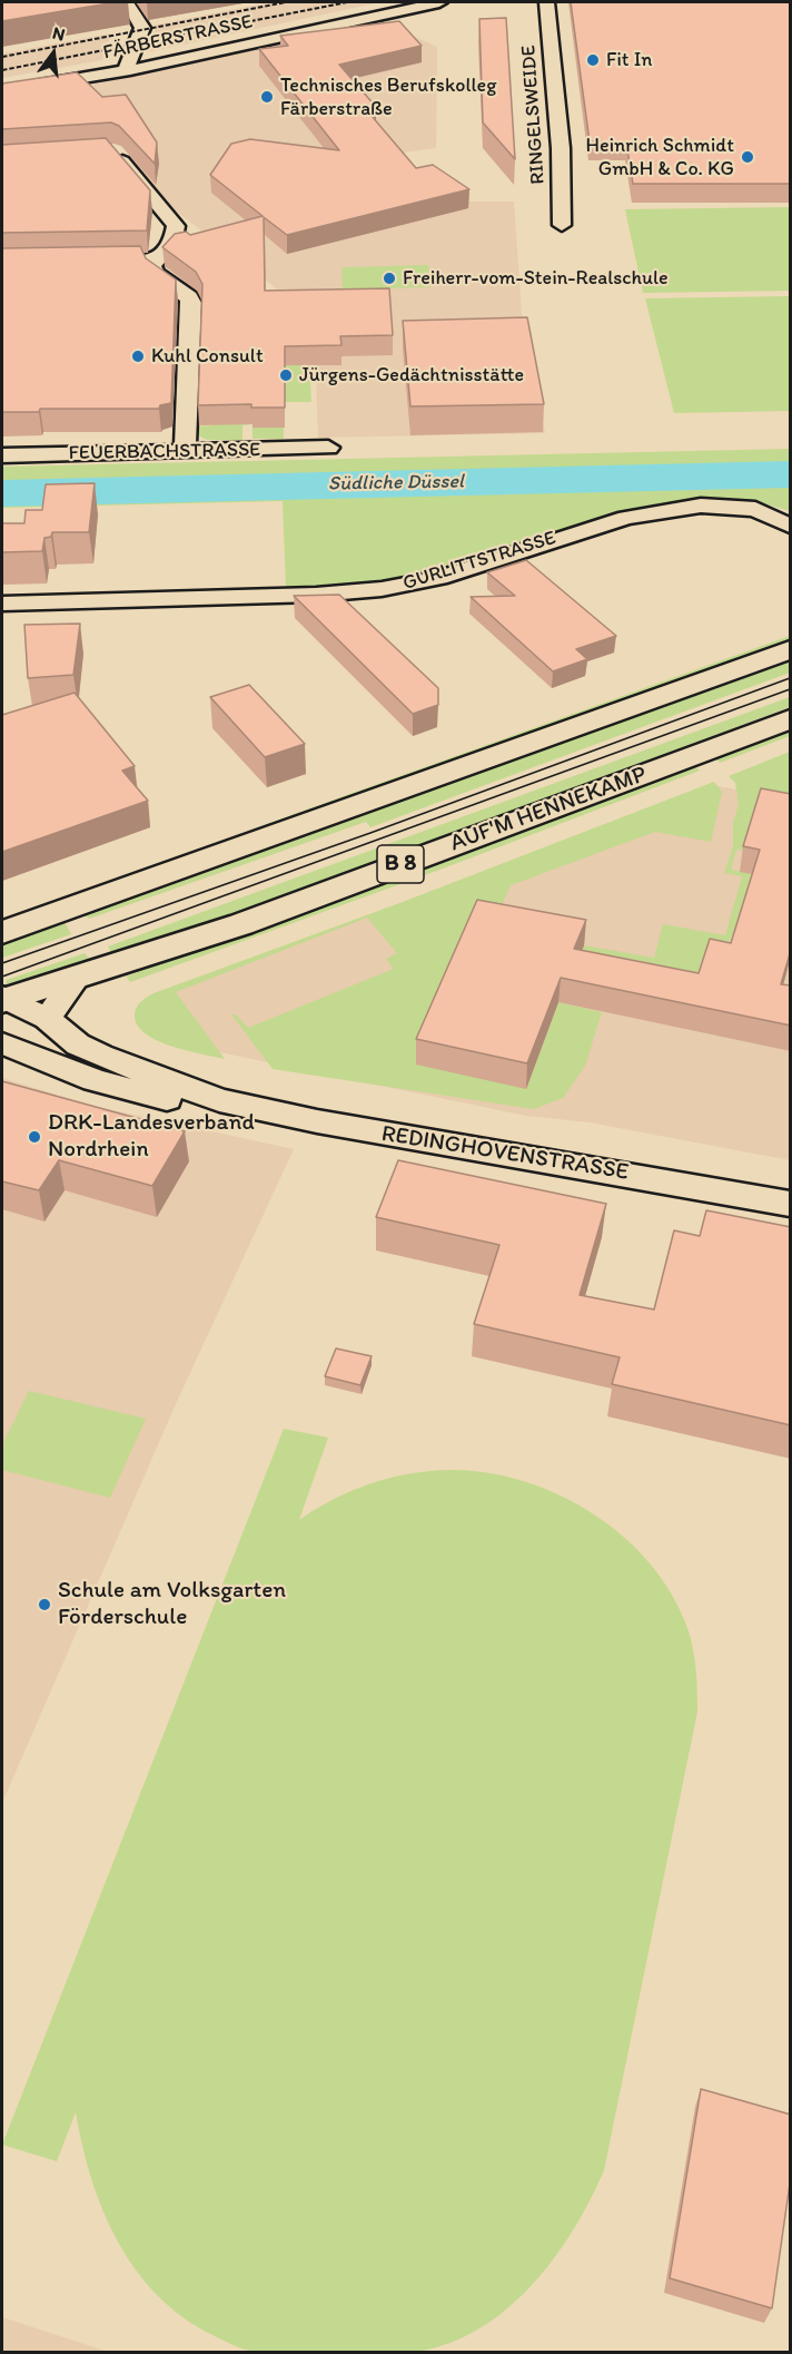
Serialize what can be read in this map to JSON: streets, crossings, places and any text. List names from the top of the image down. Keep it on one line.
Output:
{"streets":{"main road":["AUF'M HENNEKAMP","B 8"],"street":["FÄRBERSTRASSE","RINGELSWEIDE","FEUERBACHSTRASSE","GURLITTSTRASSE","REDINGHOVENSTRASSE"]},"crossings":[["AUF'M HENNEKAMP","REDINGHOVENSTRASSE"]],"water":["Südliche Düssel"],"places":["Fit In","Technisches Berufskolleg Färberstraße","Heinrich Schmidt GmbH & Co. KG","Freiherr-vom-Stein-Realschule","Kuhl Consult","Jürgens-Gedächtnisstätte","DRK-Landesverband Nordrhein","Schule am Volksgarten Förderschule"],"north":"top"}
